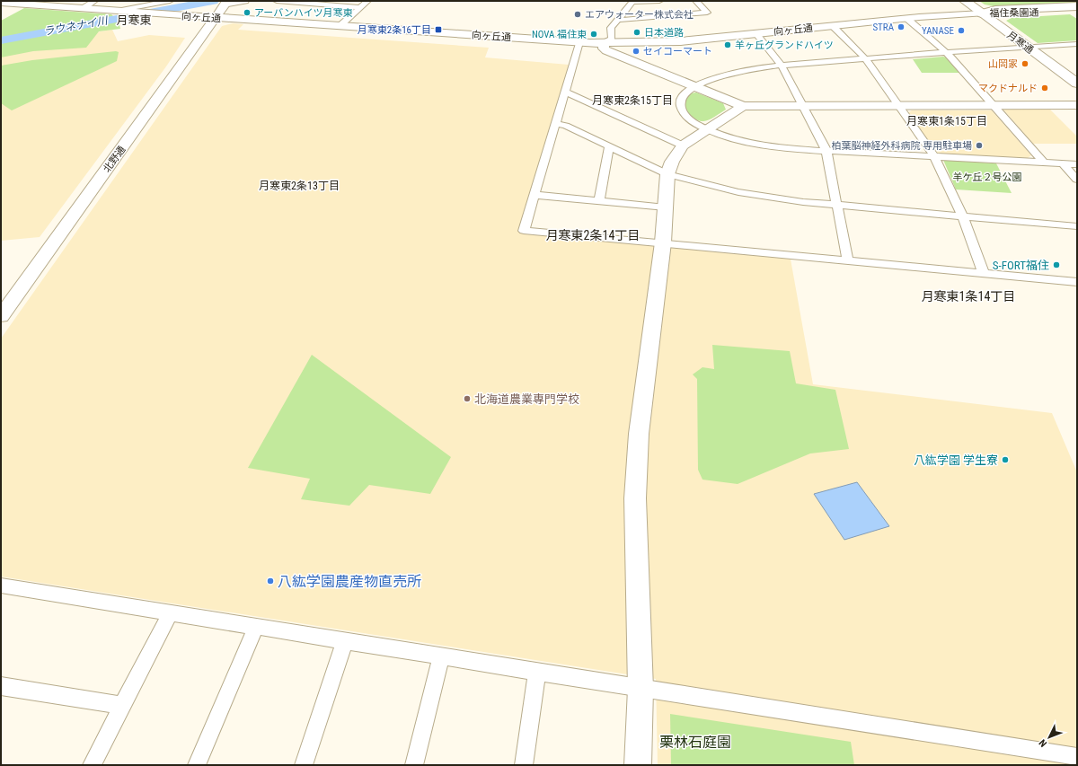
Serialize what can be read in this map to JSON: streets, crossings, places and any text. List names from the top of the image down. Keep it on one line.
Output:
{"streets":{"main road":["福住桑園通","月寒通"],"street":["向ヶ丘通","北野通"]},"crossings":[["福住桑園通","向ヶ丘通"],["福住桑園通","月寒通"],["向ヶ丘通","月寒通"],["向ヶ丘通","北野通"]],"districts":["月寒東","月寒東2条15丁目","月寒東1条15丁目","月寒東2条13丁目","月寒東2条14丁目","月寒東1条14丁目"],"water":["ラウネナイ川"],"parks":["羊ケ丘２号公園","栗林石庭園"],"places":{"other":["アーバンハイツ月寒東","エアウォーター株式会社","STRA","YANASE","日本道路","NOVA 福住東","羊ヶ丘グランドハイツ","セイコーマート","山岡家","マクドナルド","柏葉脳神経外科病院 専用駐車場","S-FORT福住","北海道農業専門学校","八紘学園 学生寮","八紘学園農産物直売所"],"transit":["月寒東2条16丁目"]},"north":"bottom left"}
